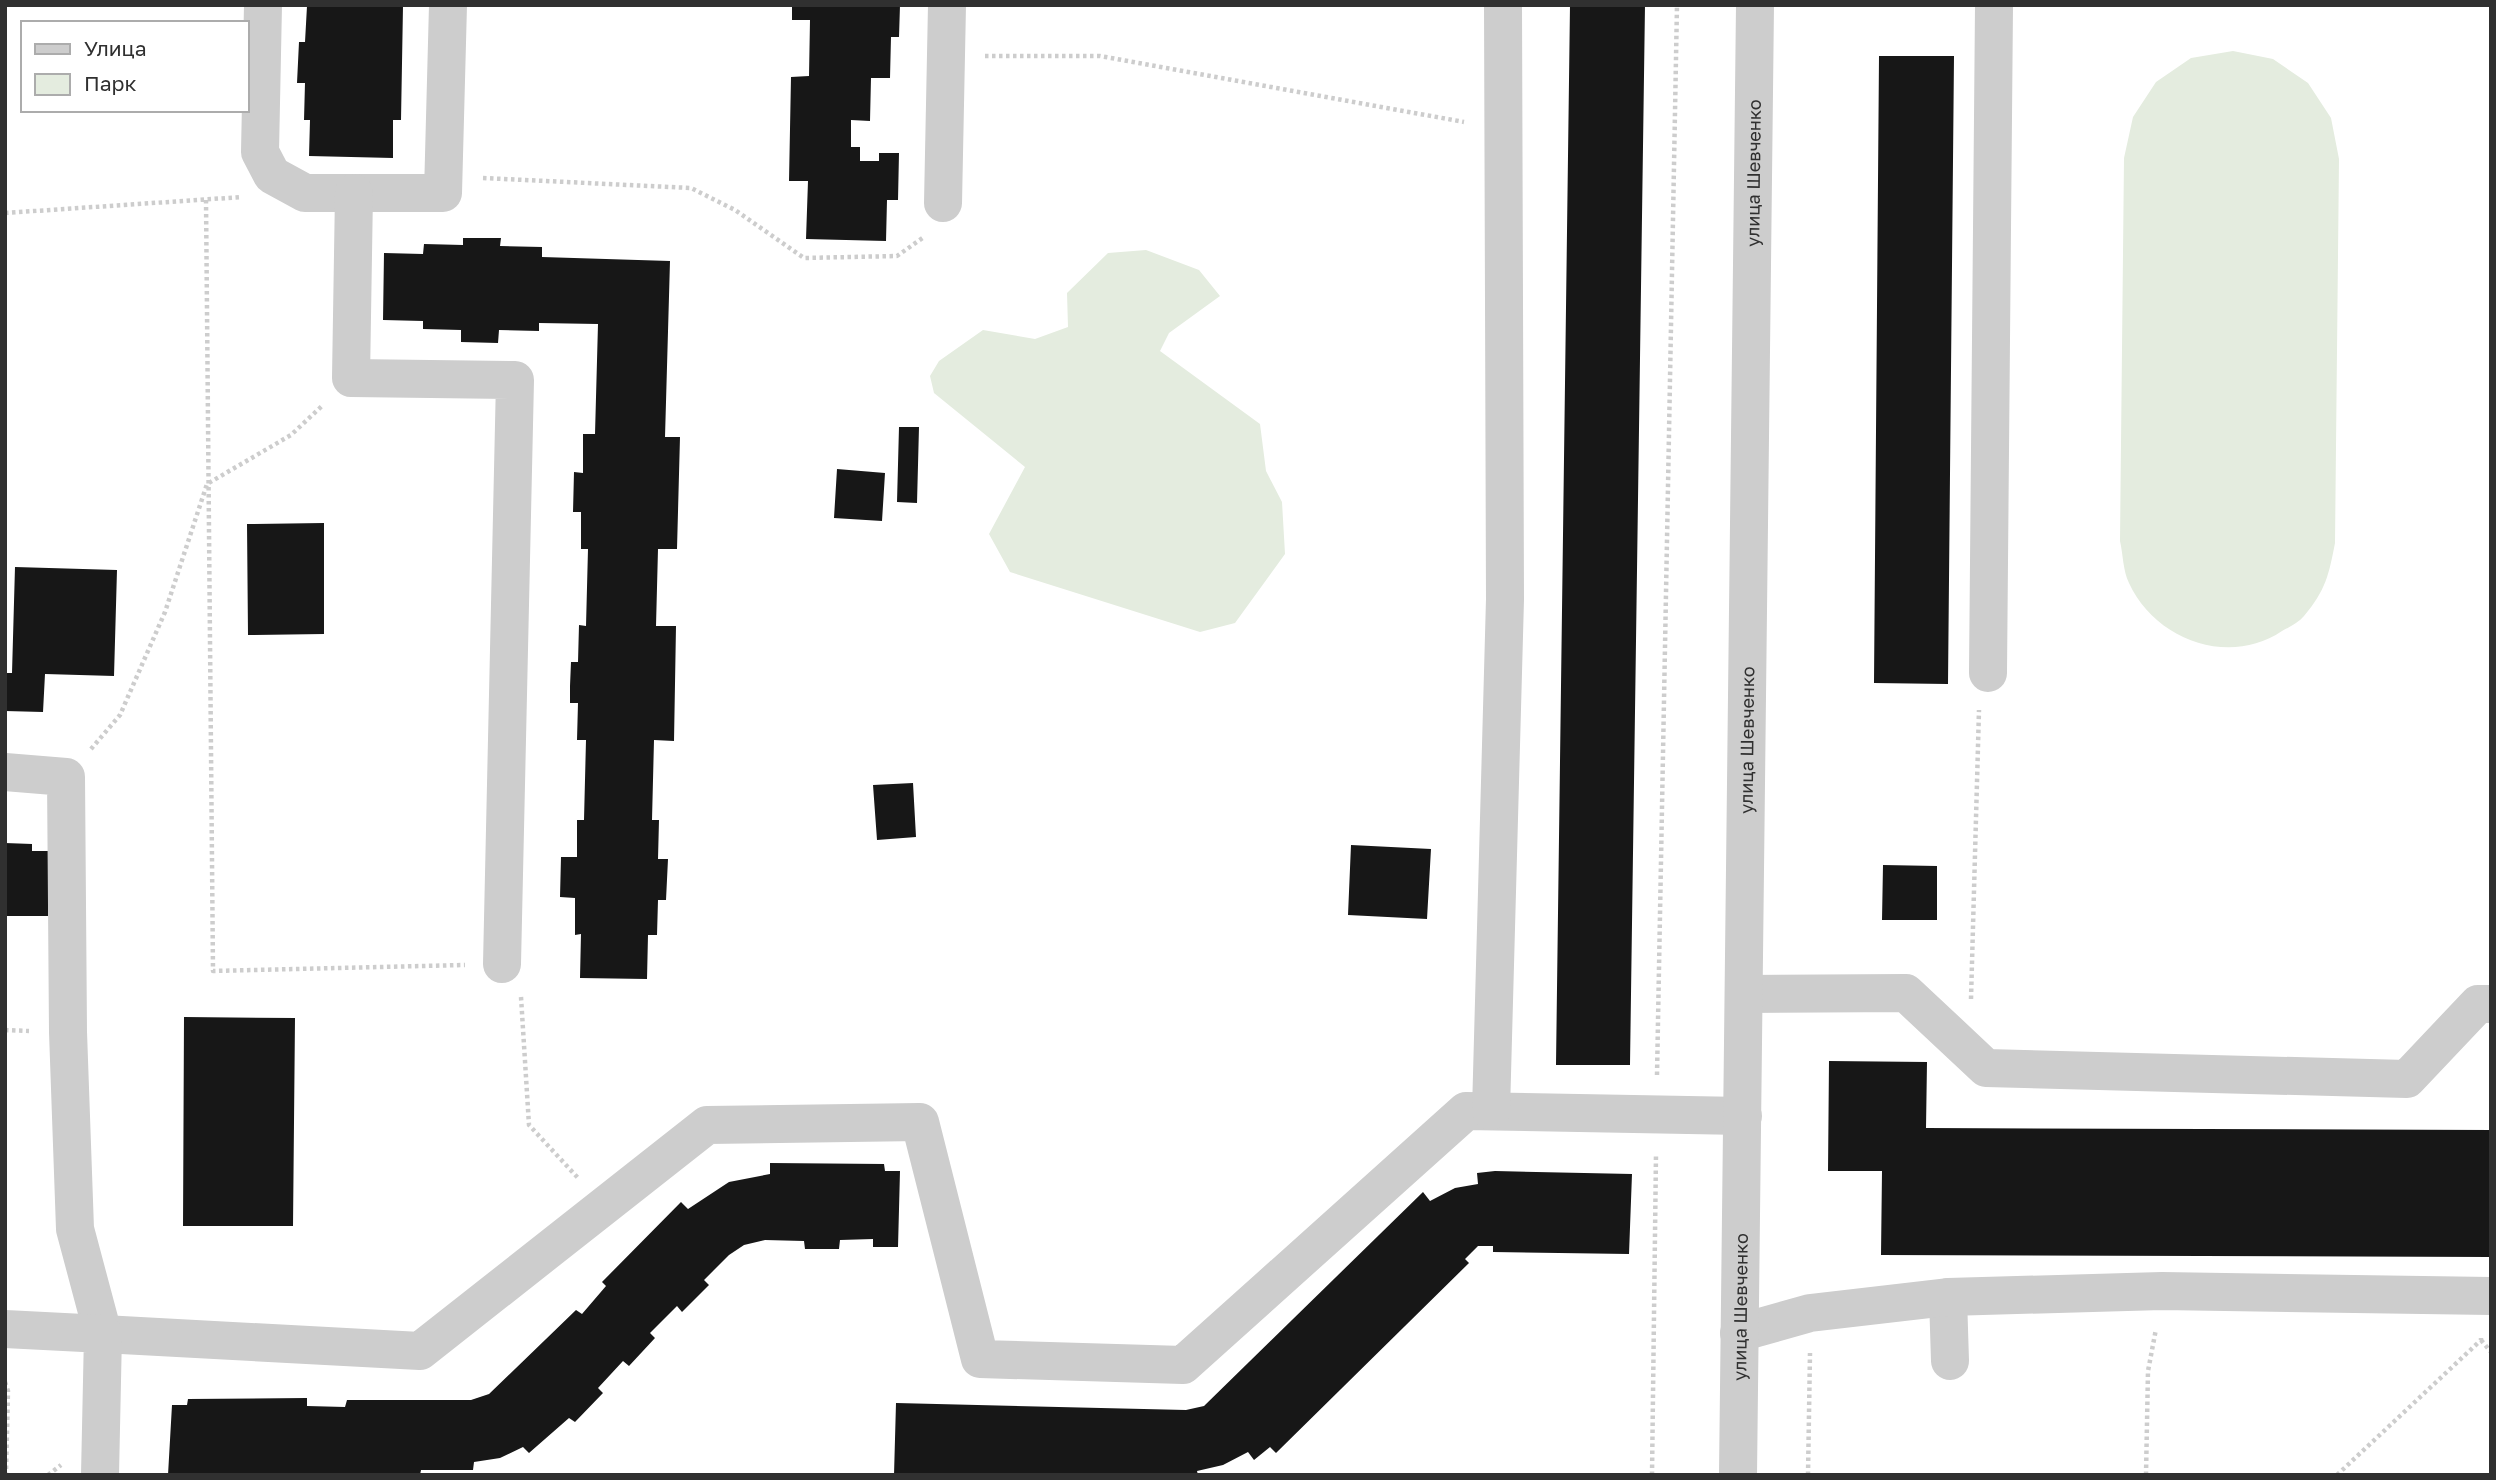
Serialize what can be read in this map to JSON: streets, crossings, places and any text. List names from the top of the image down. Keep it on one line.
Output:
{"streets":{"street":["улица Шевченко"]},"legend":["Улица","Парк"]}
